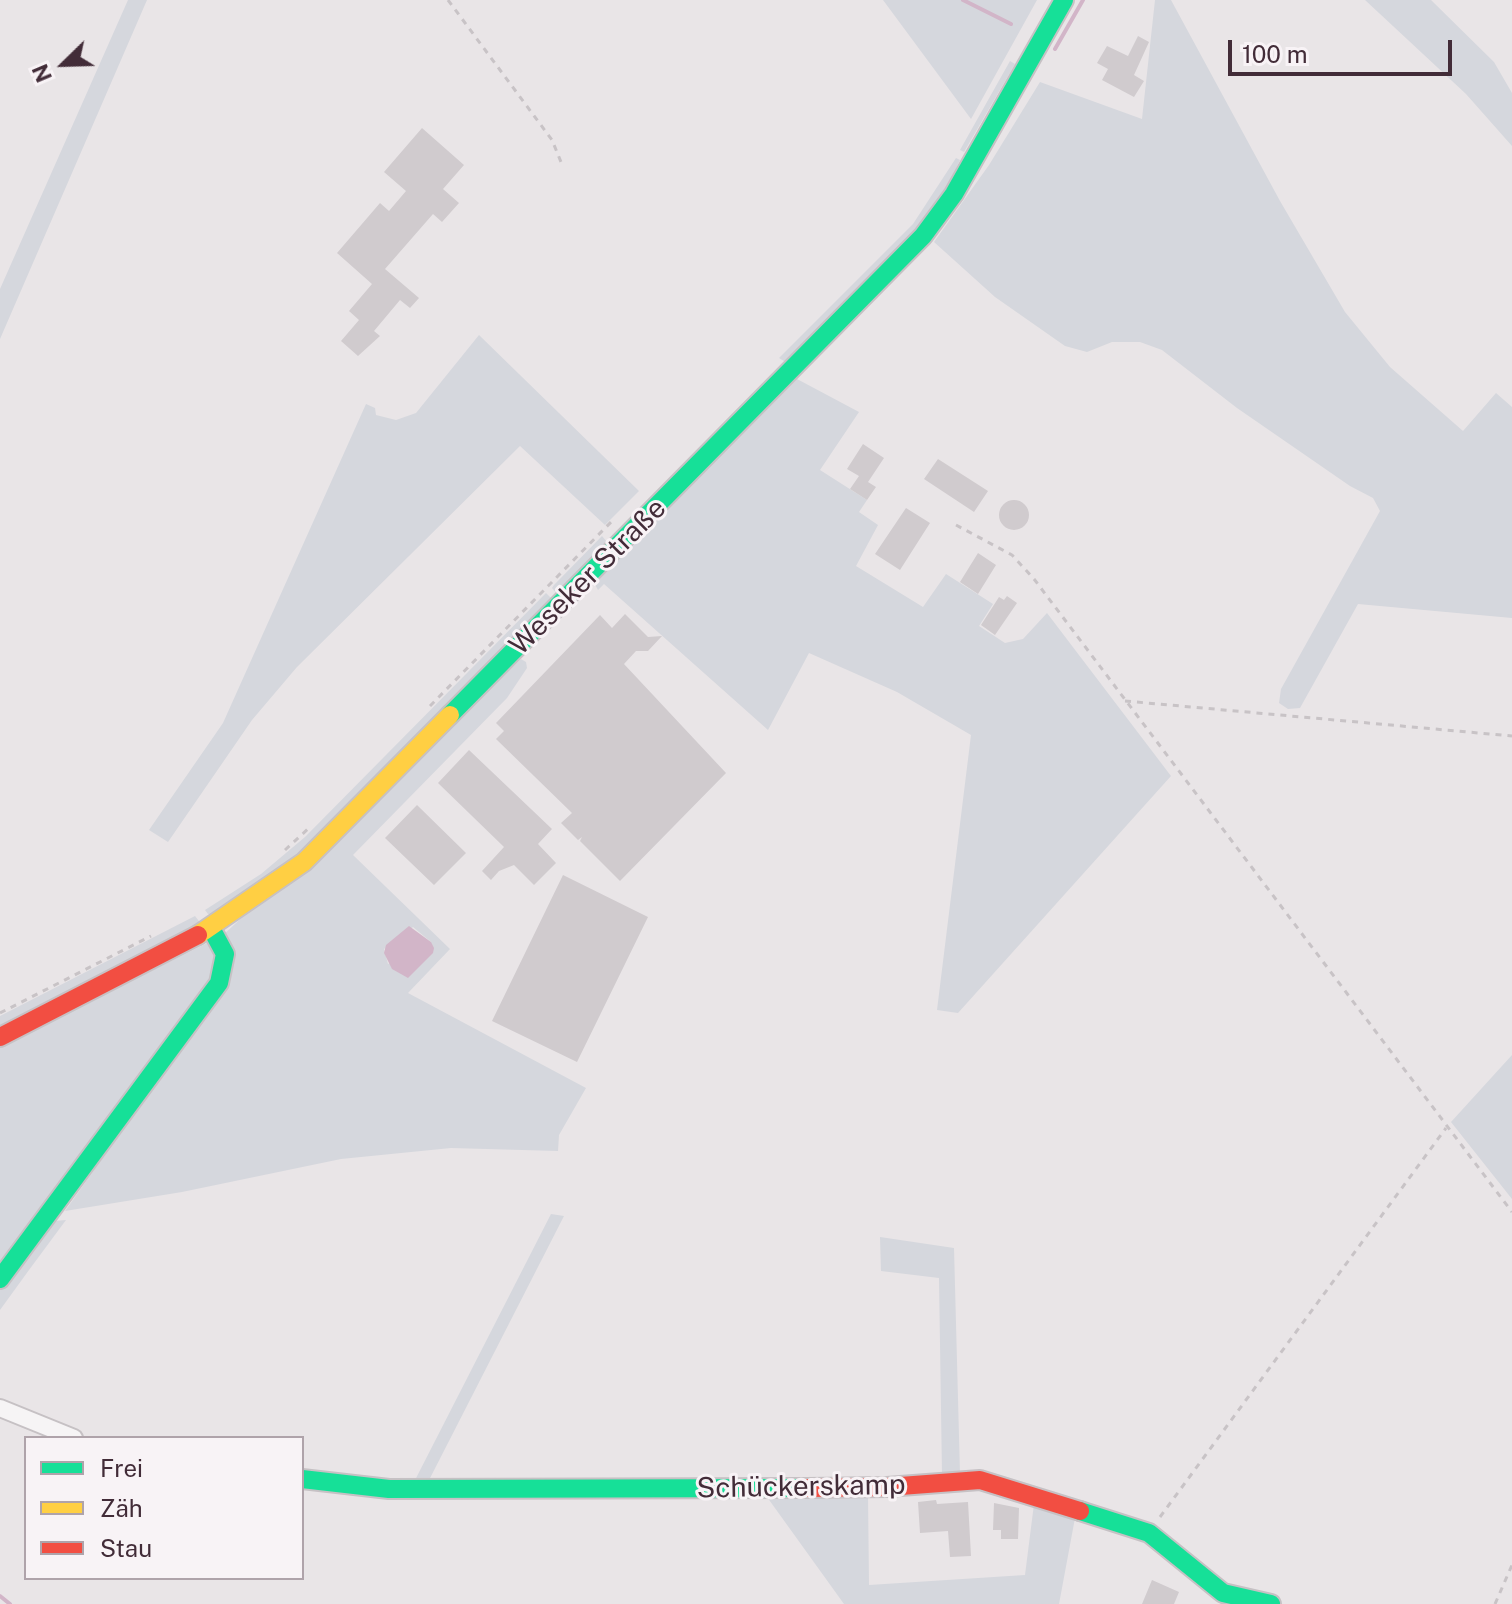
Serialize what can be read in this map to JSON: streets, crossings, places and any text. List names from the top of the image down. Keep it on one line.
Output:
{"streets":{"street":["Weseker Straße","Schückerskamp"]},"legend":["Frei","Zäh","Stau"],"scale_bar":"100 m","north":"bottom left"}
